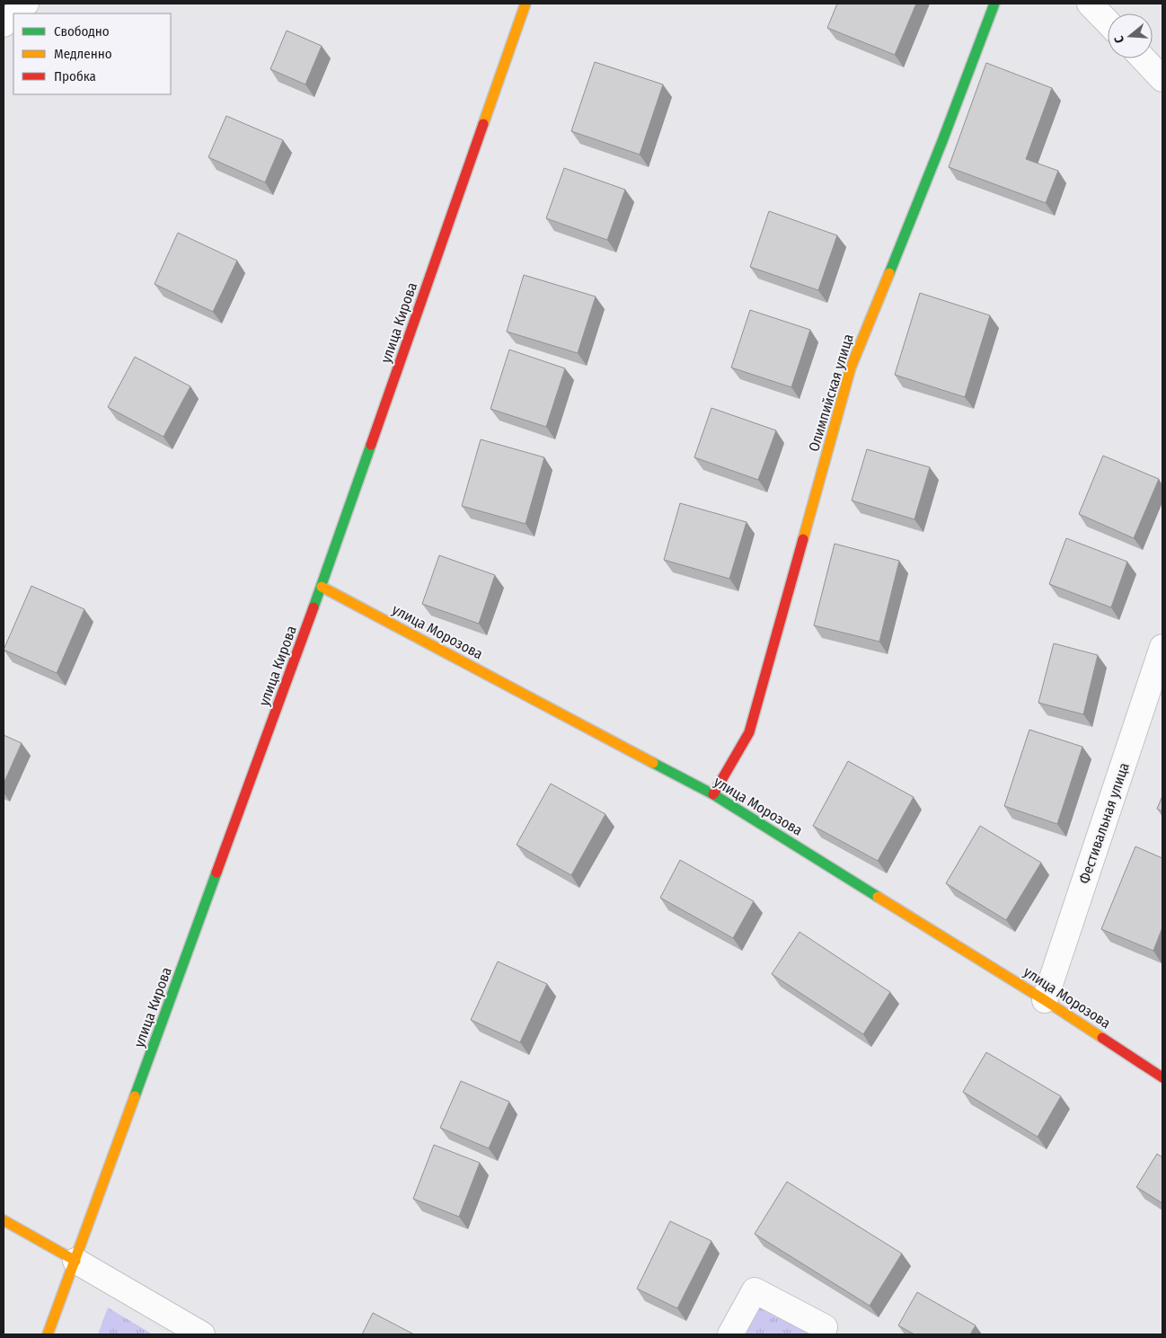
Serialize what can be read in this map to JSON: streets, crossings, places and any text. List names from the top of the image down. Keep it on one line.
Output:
{"streets":{"street":["улица Кирова","Олимпийская улица","улица Морозова","Фестивальная улица"]},"crossings":[["улица Кирова","улица Морозова"],["Олимпийская улица","улица Морозова"],["улица Морозова","Фестивальная улица"]],"legend":["Свободно","Медленно","Пробка"],"north":"left"}
